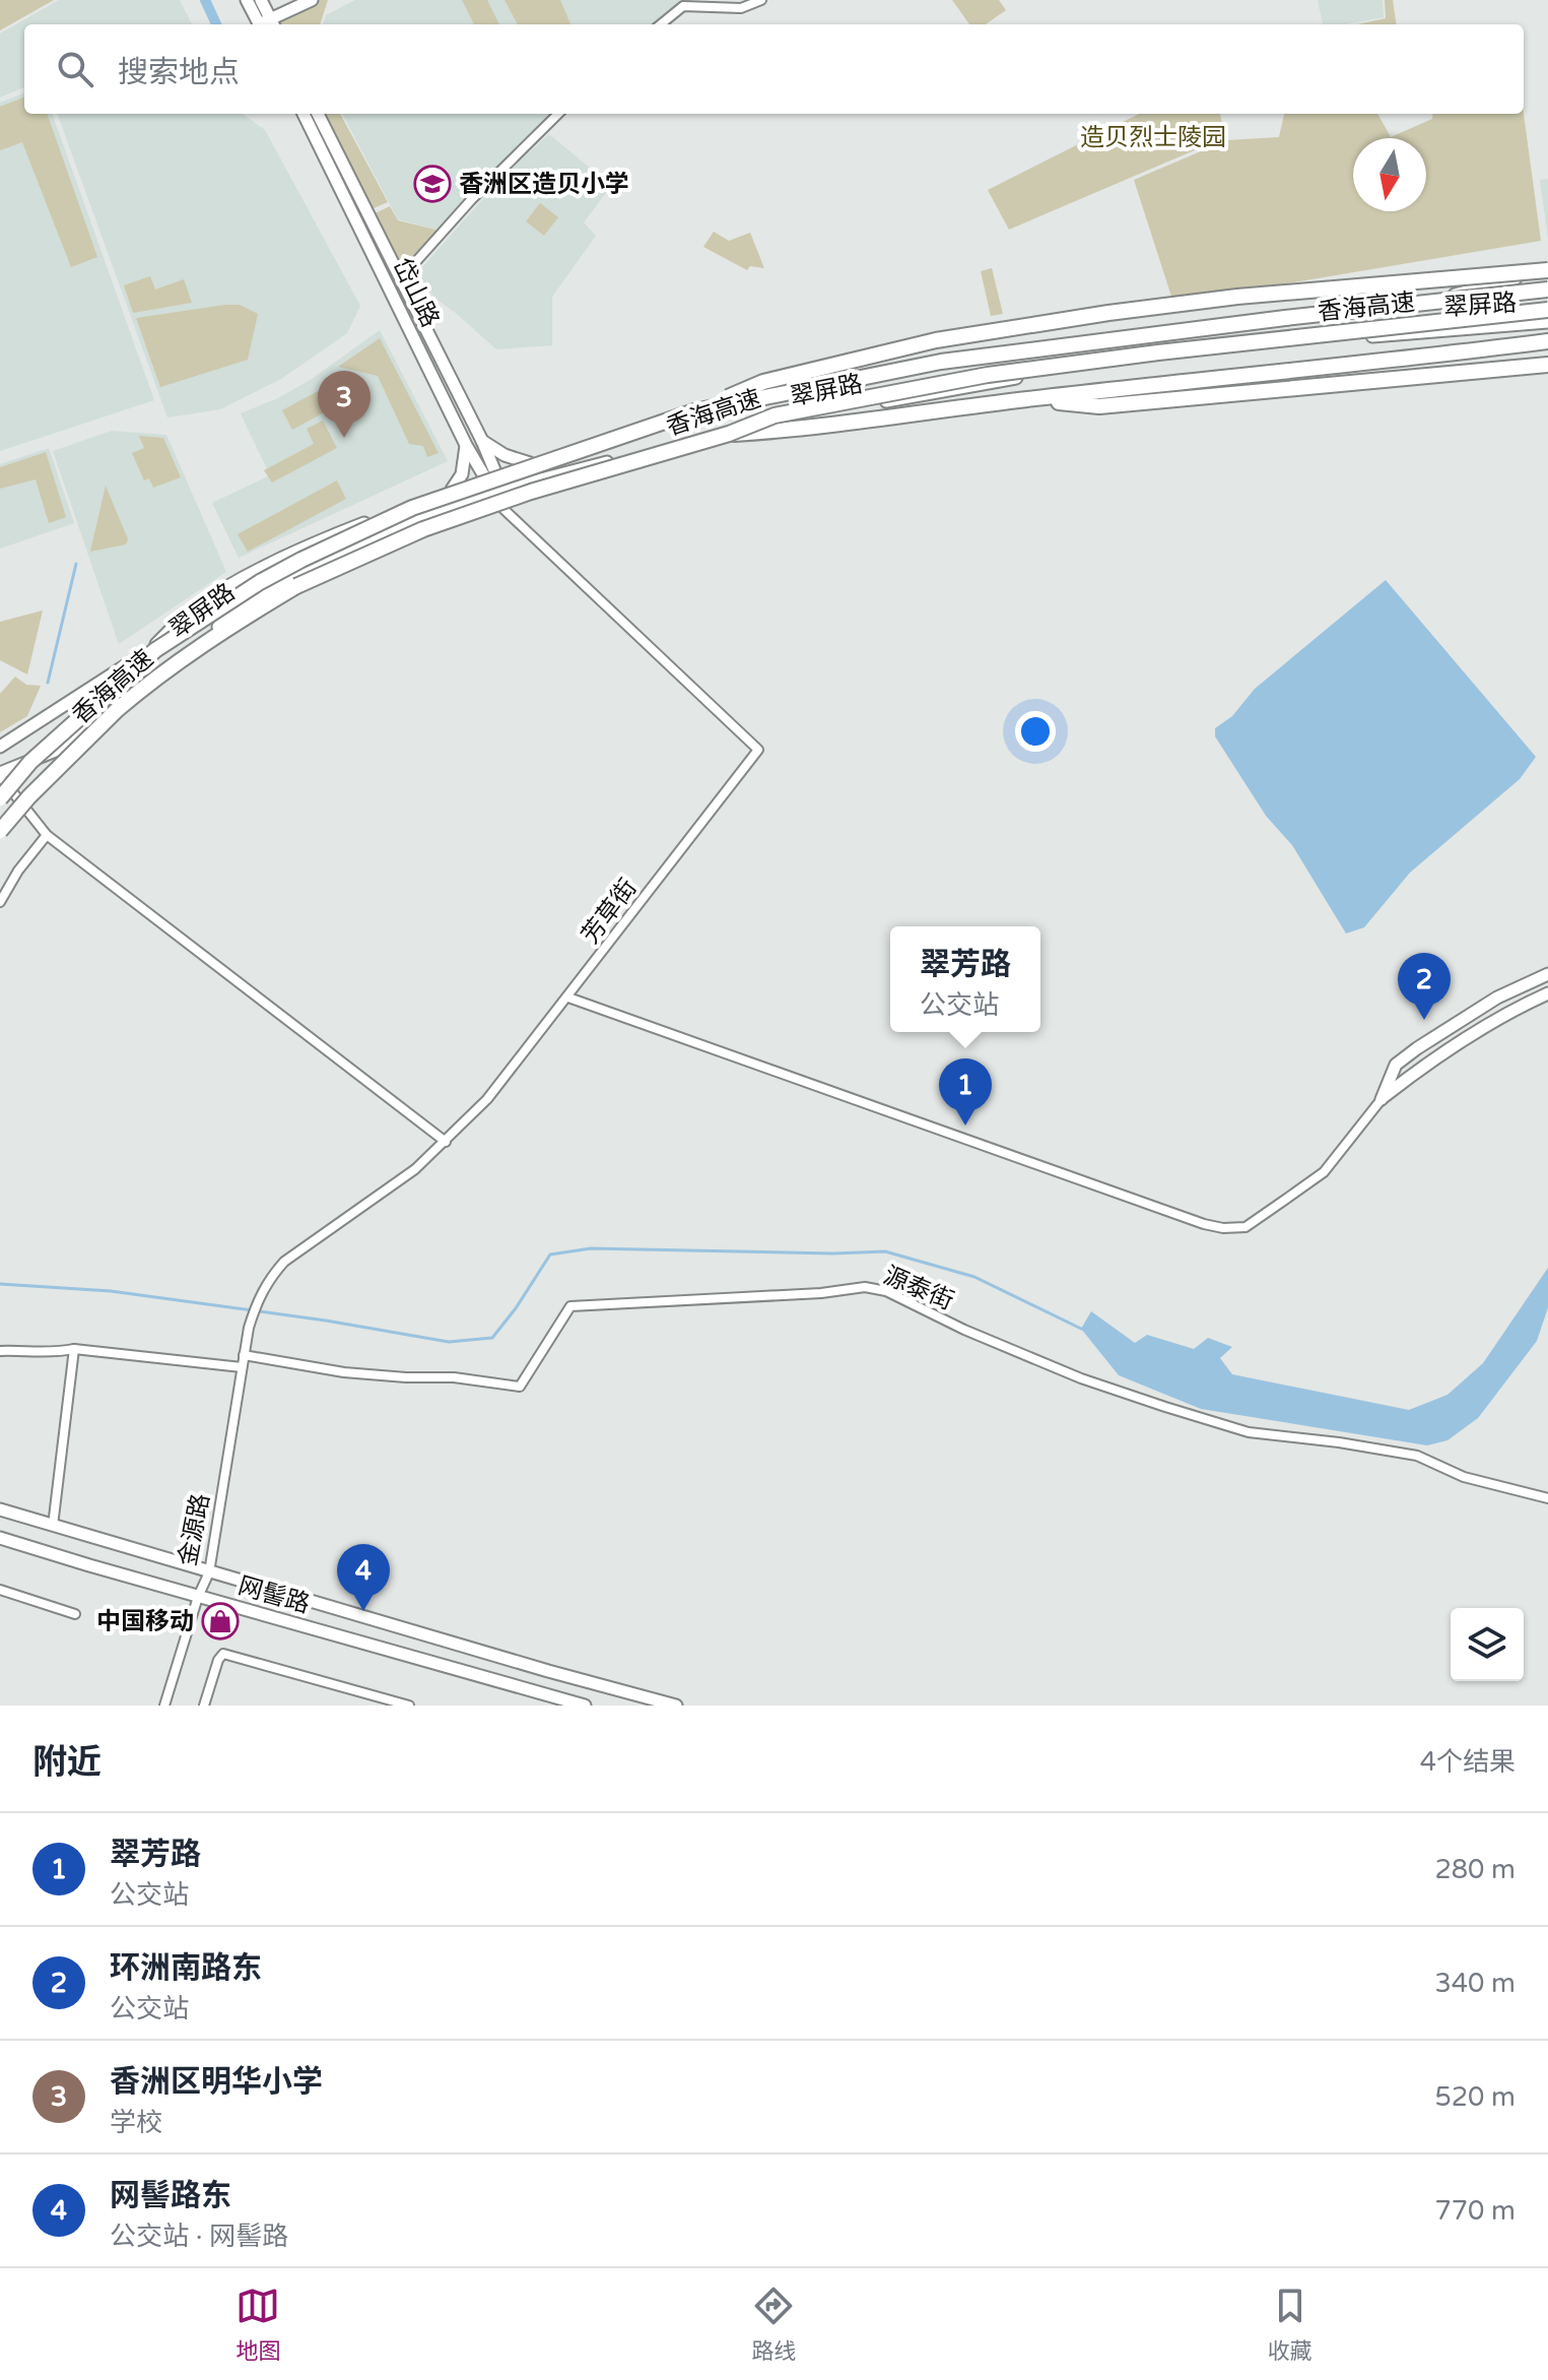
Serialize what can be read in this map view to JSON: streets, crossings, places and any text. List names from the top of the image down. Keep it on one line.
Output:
{"streets":{"highway":["香海高速"],"main road":["岱山路","翠屏路","网髻路"],"street":["芳草街","源泰街","金源路"]},"crossings":[["岱山路","翠屏路"],["岱山路","芳草街"],["翠屏路","香海高速"],["翠屏路","芳草街"],["芳草街","源泰街"],["芳草街","金源路"],["源泰街","金源路"],["金源路","网髻路"]],"parks":["造贝烈士陵园"],"places":{"school or university":["香洲区造贝小学"],"shop":["中国移动"]},"north":"bottom","page":{"search":"搜索地点","pins":["3","2","1","4"],"popup":["翠芳路","公交站"],"heading":["附近","4个结果"],"list":[{"mark":"1","name":"翠芳路","note":"公交站","value":"280 m"},{"mark":"2","name":"环洲南路东","note":"公交站","value":"340 m"},{"mark":"3","name":"香洲区明华小学","note":"学校","value":"520 m"},{"mark":"4","name":"网髻路东","note":"公交站 · 网髻路","value":"770 m"}],"nav":["地图","路线","收藏"]}}
